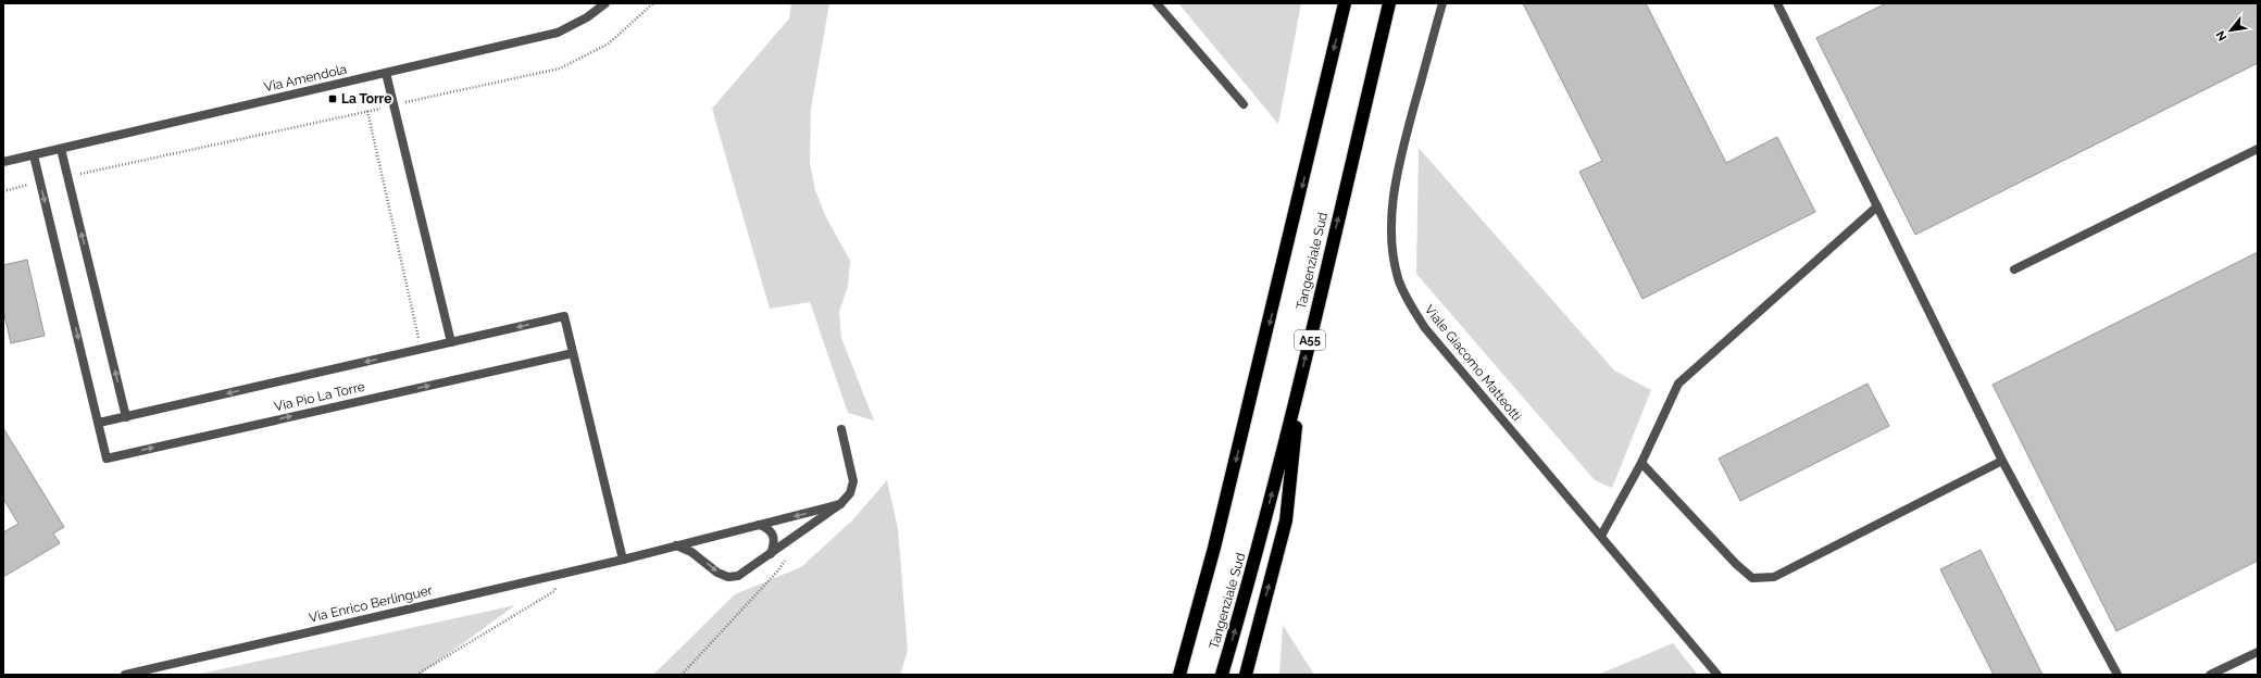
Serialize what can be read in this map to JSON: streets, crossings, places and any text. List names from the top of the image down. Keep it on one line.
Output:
{"streets":{"highway":["Tangenziale Sud","A55"],"street":["Via Amendola","Viale Giacomo Matteotti","Via Pio La Torre","Via Enrico Berlinguer"]},"crossings":[["Via Amendola","Via Pio La Torre"]],"places":{"transit":["La Torre"]},"north":"bottom left"}
